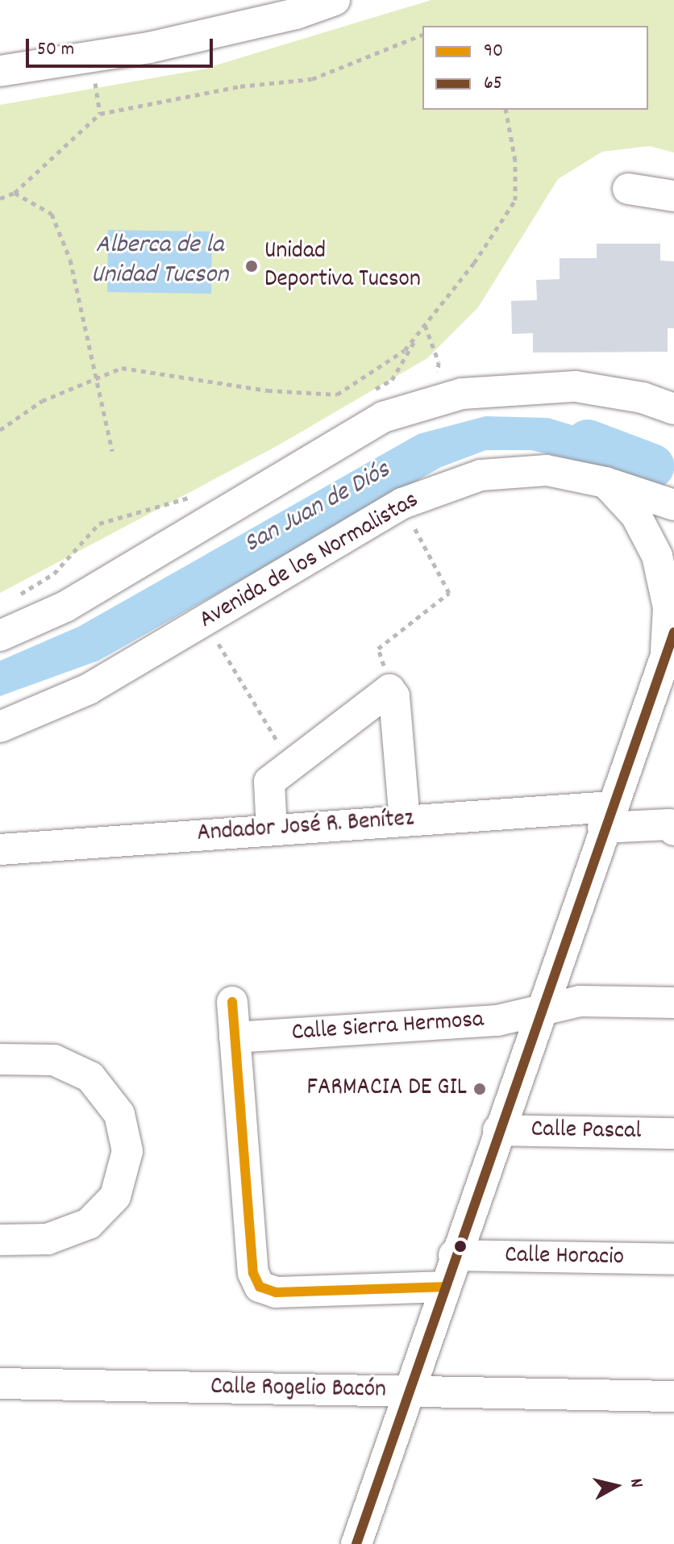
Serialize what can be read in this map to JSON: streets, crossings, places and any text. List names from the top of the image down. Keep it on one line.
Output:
{"streets":{"street":["Avenida de los Normalistas","Andador José R. Benítez","Calle Sierra Hermosa","Calle Pascal","Calle Horacio","Calle Rogelio Bacón"]},"water":["Alberca de la Unidad Tucson","San Juan de Diós"],"places":["Unidad Deportiva Tucson","FARMACIA DE GIL"],"lines":["transit line 65","transit line 90"],"legend":["90","65"],"scale_bar":"50 m","north":"right"}
